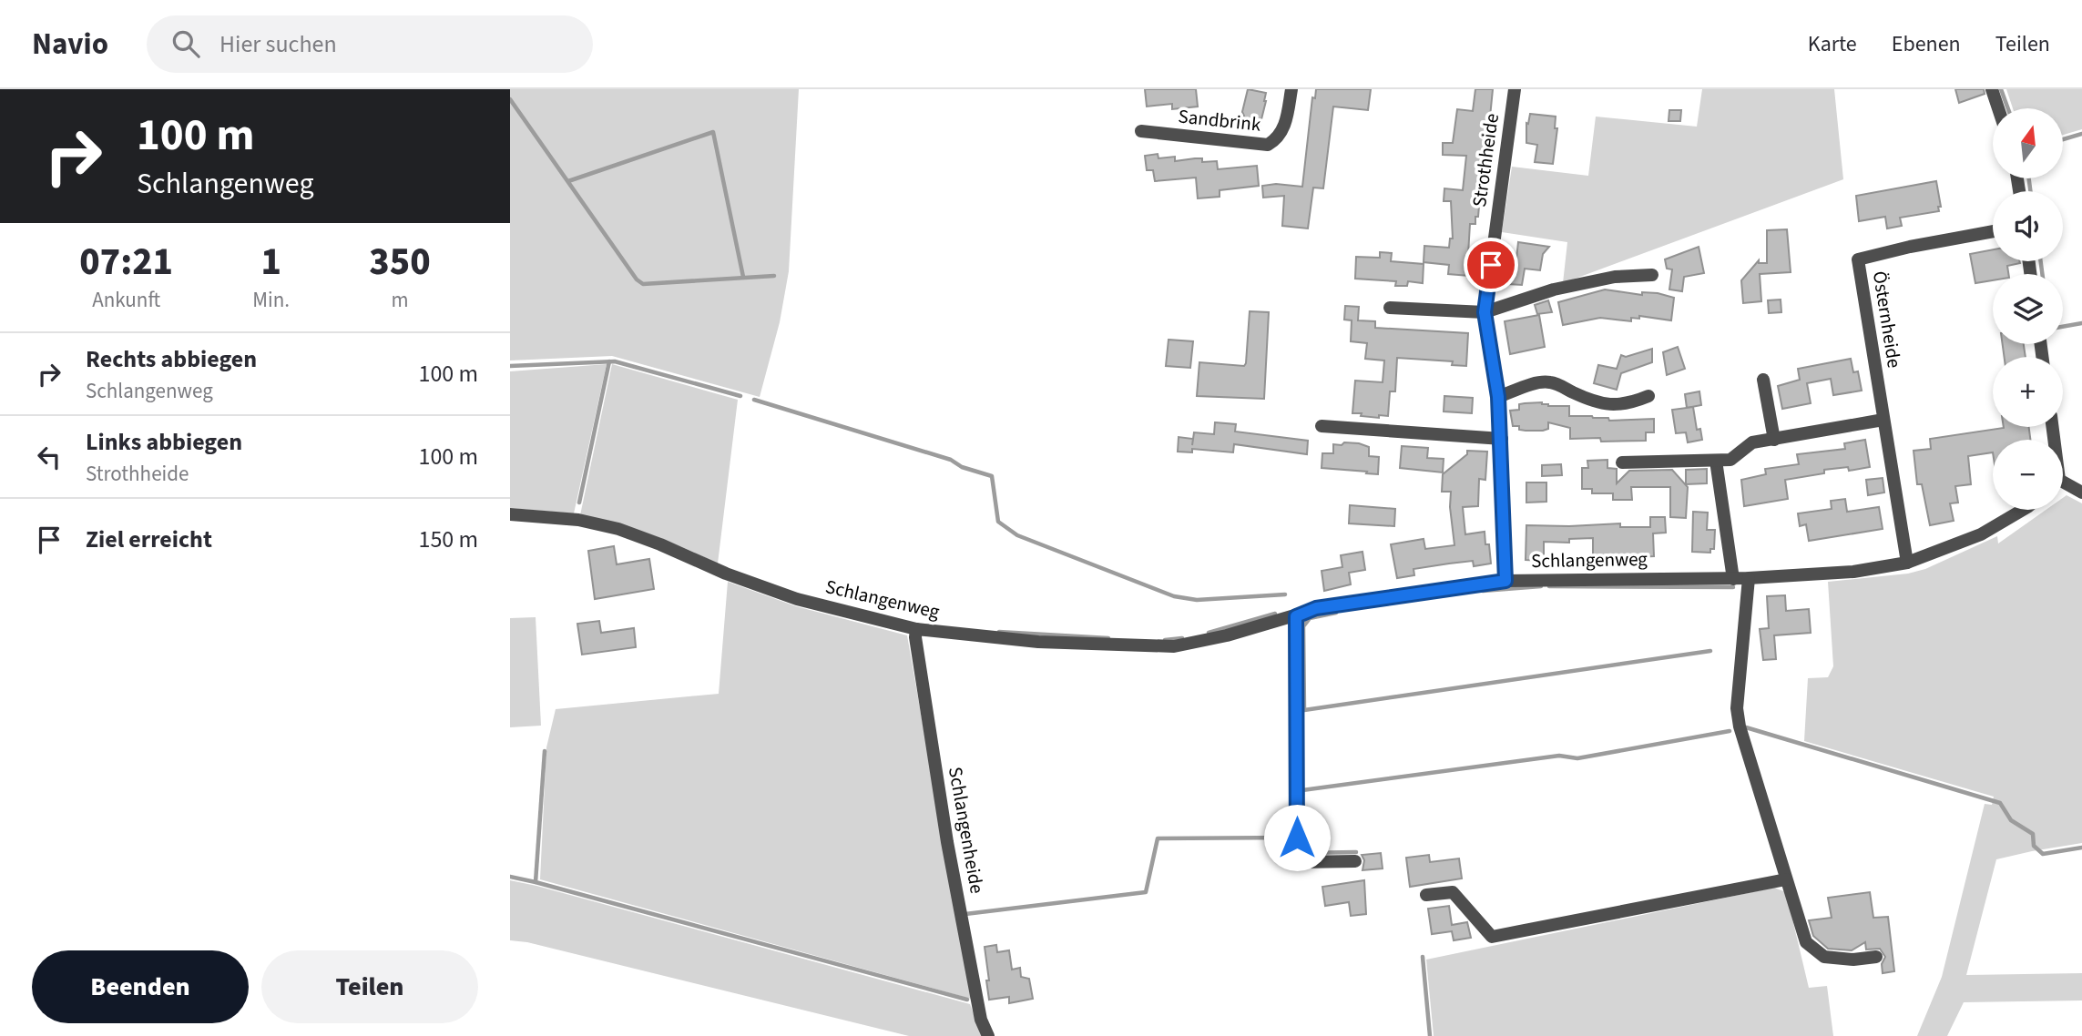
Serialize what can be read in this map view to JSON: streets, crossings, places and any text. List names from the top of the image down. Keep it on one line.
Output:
{"streets":{"street":["Sandbrink","Strothheide","Östernheide","Schlangenweg","Schlangenheide"]},"crossings":[["Strothheide","Schlangenweg"],["Östernheide","Schlangenweg"],["Schlangenweg","Schlangenheide"]],"north":"top","page":{"header":"Navio","search":"Hier suchen","nav":["Karte","Ebenen","Teilen"],"turn":["100 m","Schlangenweg"],"map_buttons":["+","−"],"eta":["07:21","Ankunft","1","Min.","350","m"],"list":[{"name":"Rechts abbiegen","note":"Schlangenweg","value":"100 m"},{"name":"Links abbiegen","note":"Strothheide","value":"100 m"},{"name":"Ziel erreicht","value":"150 m"}],"buttons":["Beenden","Teilen"]}}
